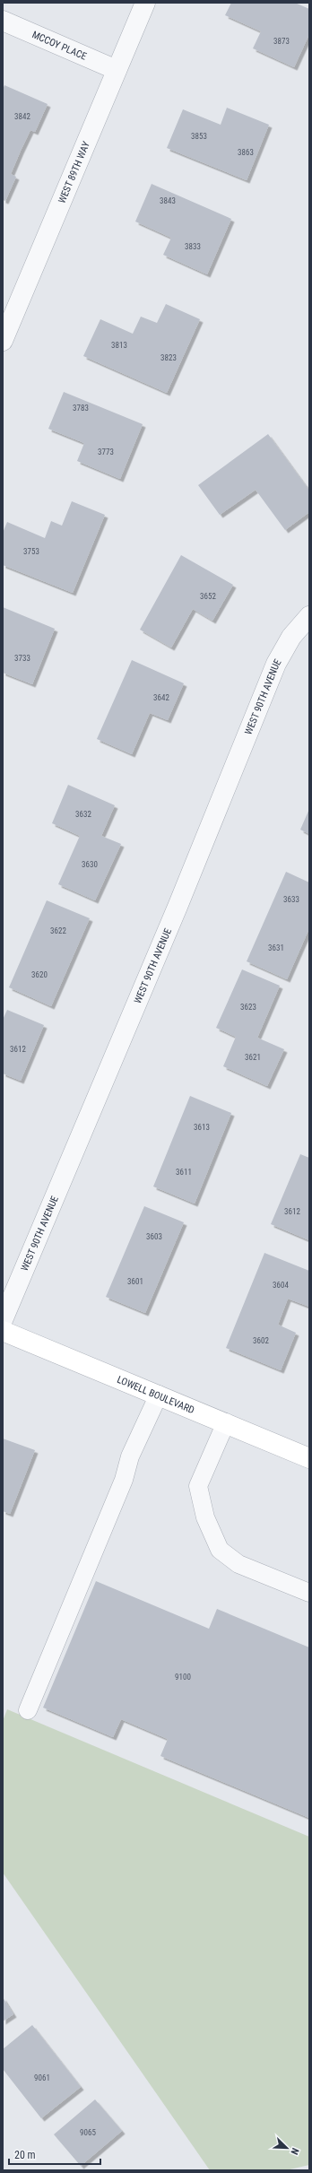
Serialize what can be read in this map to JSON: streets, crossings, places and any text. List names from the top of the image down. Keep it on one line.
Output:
{"streets":{"street":["MCCOY PLACE","WEST 89TH WAY","WEST 90TH AVENUE","LOWELL BOULEVARD"]},"crossings":[["MCCOY PLACE","WEST 89TH WAY"]],"house_numbers":["3873","3842","3853","3863","3843","3833","3813","3823","3783","3773","3753","3652","3733","3642","3632","3630","3633","3622","3631","3620","3623","3612","3621","3613","3611","3612","3603","3601","3604","3602","9100","9061","9065"],"scale_bar":"20 m","north":"bottom right"}
